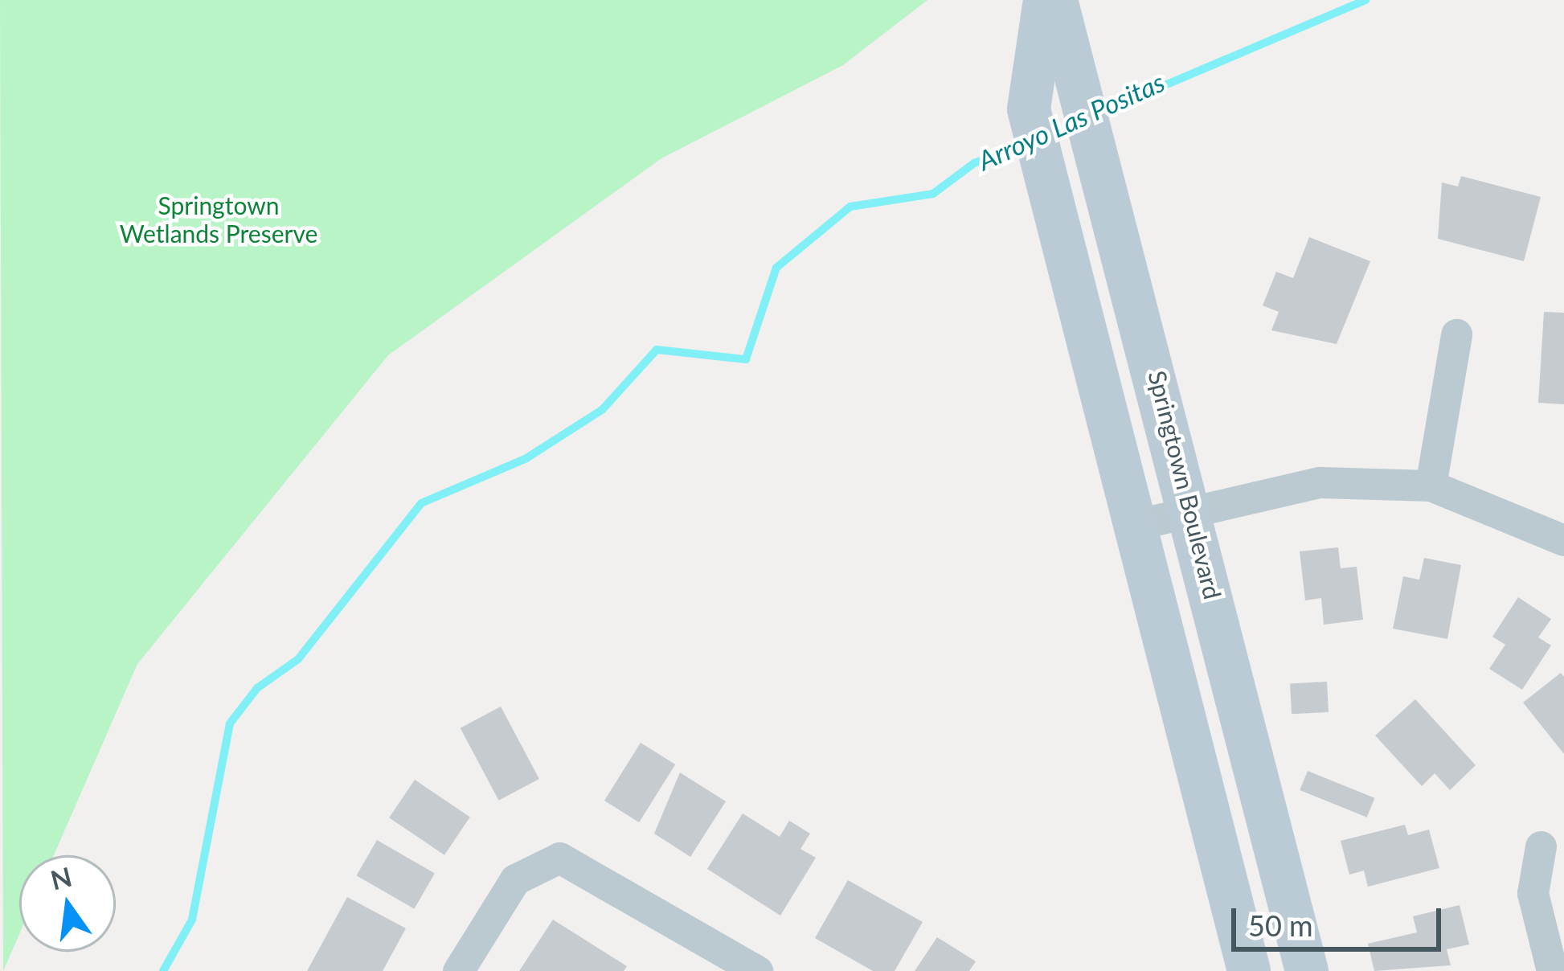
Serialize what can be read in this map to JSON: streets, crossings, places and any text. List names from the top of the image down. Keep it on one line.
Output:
{"streets":{"street":["Springtown Boulevard"]},"water":["Arroyo Las Positas"],"parks":["Springtown Wetlands Preserve"],"scale_bar":"50 m","north":"top"}
